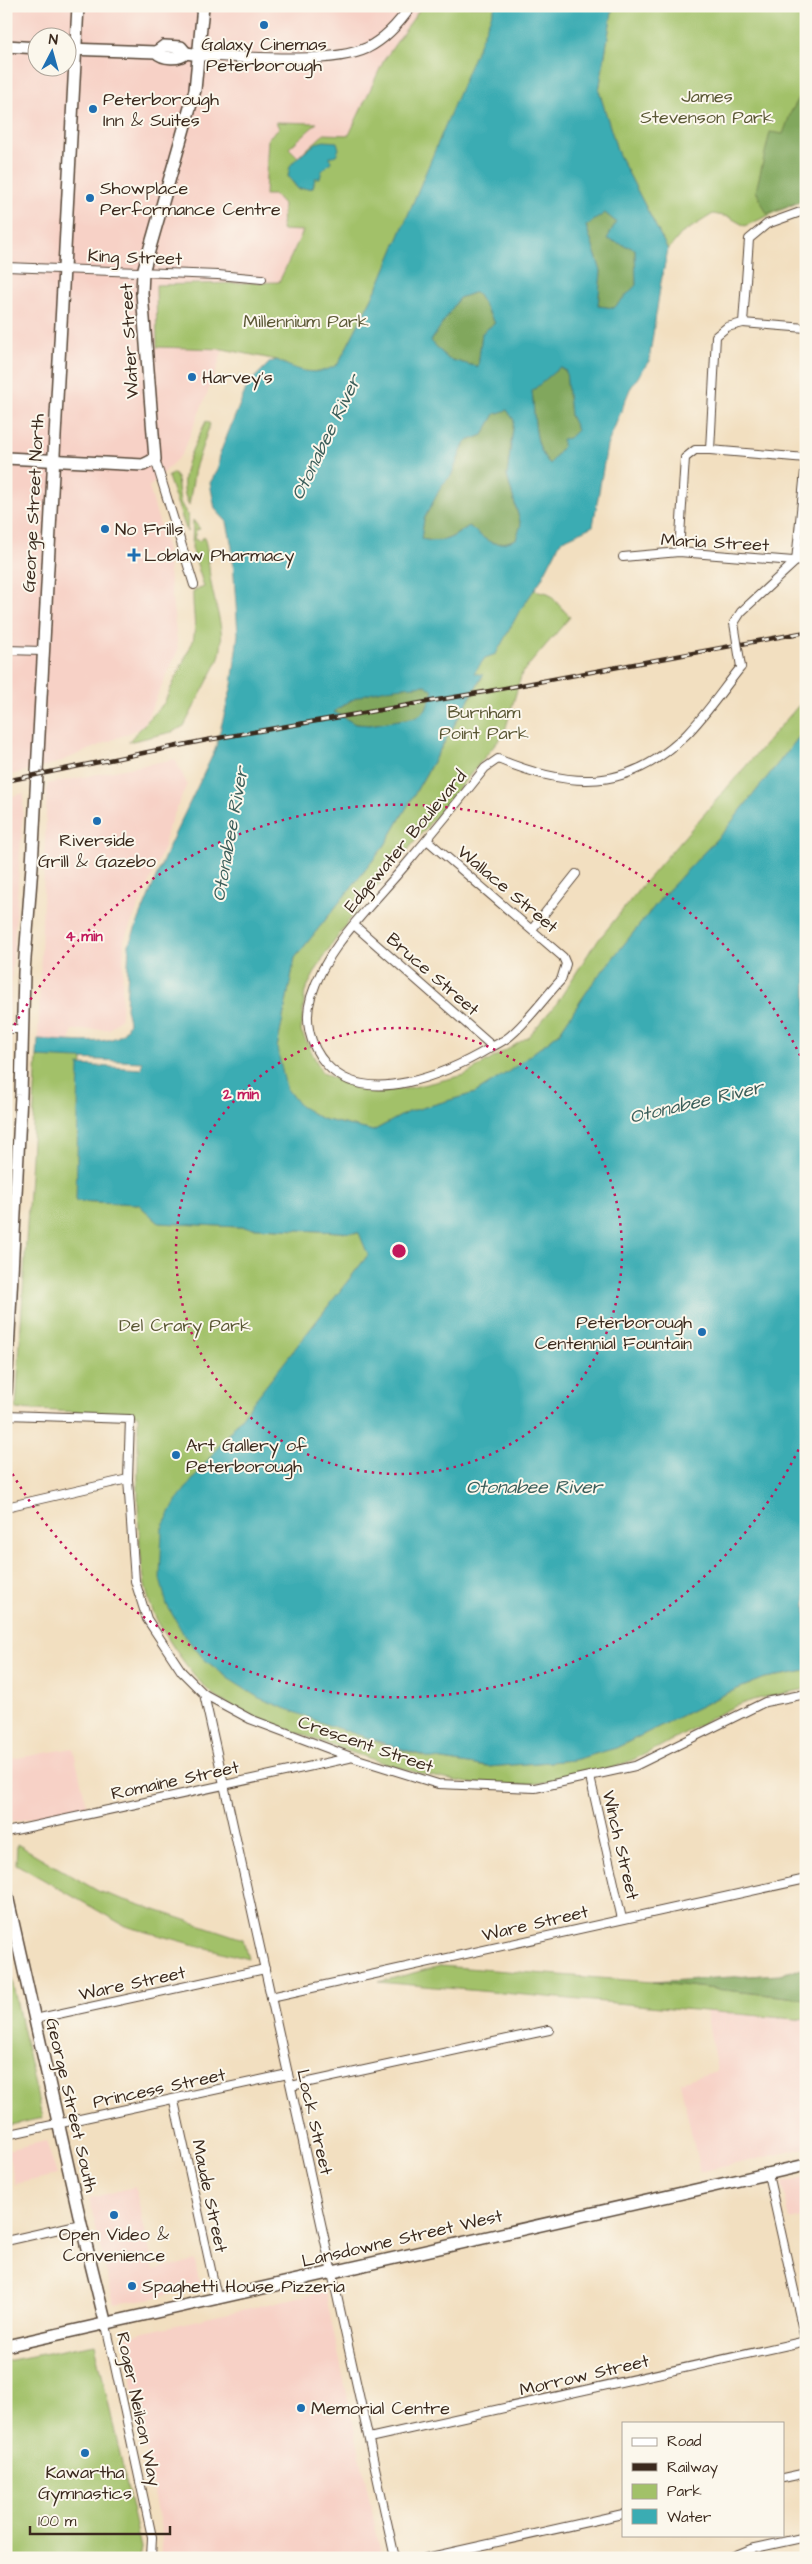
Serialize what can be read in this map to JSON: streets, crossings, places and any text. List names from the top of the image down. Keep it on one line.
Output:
{"streets":{"main road":["Water Street","George Street North","George Street South","Lansdowne Street West"],"street":["King Street","Maria Street","Edgewater Boulevard","Wallace Street","Bruce Street","Crescent Street","Romaine Street","Winch Street","Ware Street","Princess Street","Lock Street","Maude Street","Morrow Street","Roger Neilson Way"]},"crossings":[["King Street","Water Street"],["King Street","George Street North"],["Maria Street","Edgewater Boulevard"],["Edgewater Boulevard","Wallace Street"],["Edgewater Boulevard","Bruce Street"],["Crescent Street","Romaine Street"],["Crescent Street","Winch Street"],["Crescent Street","Lock Street"],["Romaine Street","Lock Street"],["Winch Street","Ware Street"],["Ware Street","George Street South"],["Ware Street","Lock Street"],["Princess Street","George Street South"],["Princess Street","Lock Street"],["Princess Street","Maude Street"],["George Street South","Lansdowne Street West"],["George Street South","Roger Neilson Way"],["Lock Street","Lansdowne Street West"],["Lock Street","Morrow Street"],["Maude Street","Lansdowne Street West"],["Lansdowne Street West","Roger Neilson Way"]],"water":["Otonabee River"],"parks":["James Stevenson Park","Millennium Park","Burnham Point Park","Del Crary Park"],"places":{"other":["Galaxy Cinemas Peterborough","Peterborough Inn & Suites","Showplace Performance Centre","Harvey's","No Frills","Riverside Grill & Gazebo","Peterborough Centennial Fountain","Art Gallery of Peterborough","Open Video & Convenience","Spaghetti House Pizzeria","Memorial Centre","Kawartha Gymnastics"],"health":["Loblaw Pharmacy"]},"legend":["Road","Railway","Park","Water"],"scale_bar":"100 m","north":"top","rings":["4 min","2 min"]}
